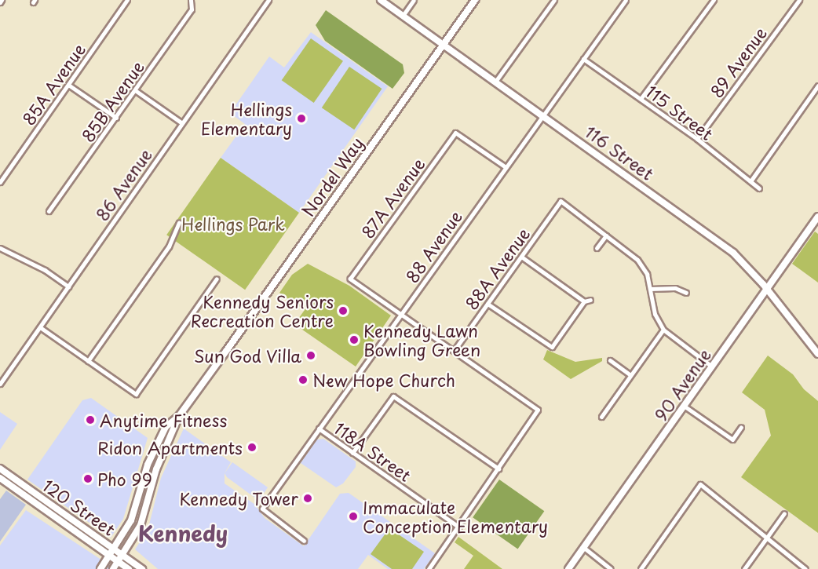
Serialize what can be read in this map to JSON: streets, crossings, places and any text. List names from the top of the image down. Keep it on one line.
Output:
{"streets":{"main road":["116 Street","Nordel Way","90 Avenue","120 Street"],"street":["89 Avenue","85A Avenue","85B Avenue","115 Street","86 Avenue","87A Avenue","88 Avenue","88A Avenue","118A Street"]},"crossings":[["89 Avenue","115 Street"],["115 Street","88 Avenue"],["116 Street","Nordel Way"],["116 Street","88 Avenue"],["116 Street","90 Avenue"],["Nordel Way","120 Street"],["87A Avenue","88 Avenue"],["88 Avenue","118A Street"]],"districts":["Kennedy"],"parks":["Hellings Park"],"places":["Hellings Elementary","Kennedy Seniors Recreation Centre","Kennedy Lawn Bowling Green","Sun God Villa","New Hope Church","Anytime Fitness","Ridon Apartments","Pho 99","Kennedy Tower","Immaculate Conception Elementary"]}
